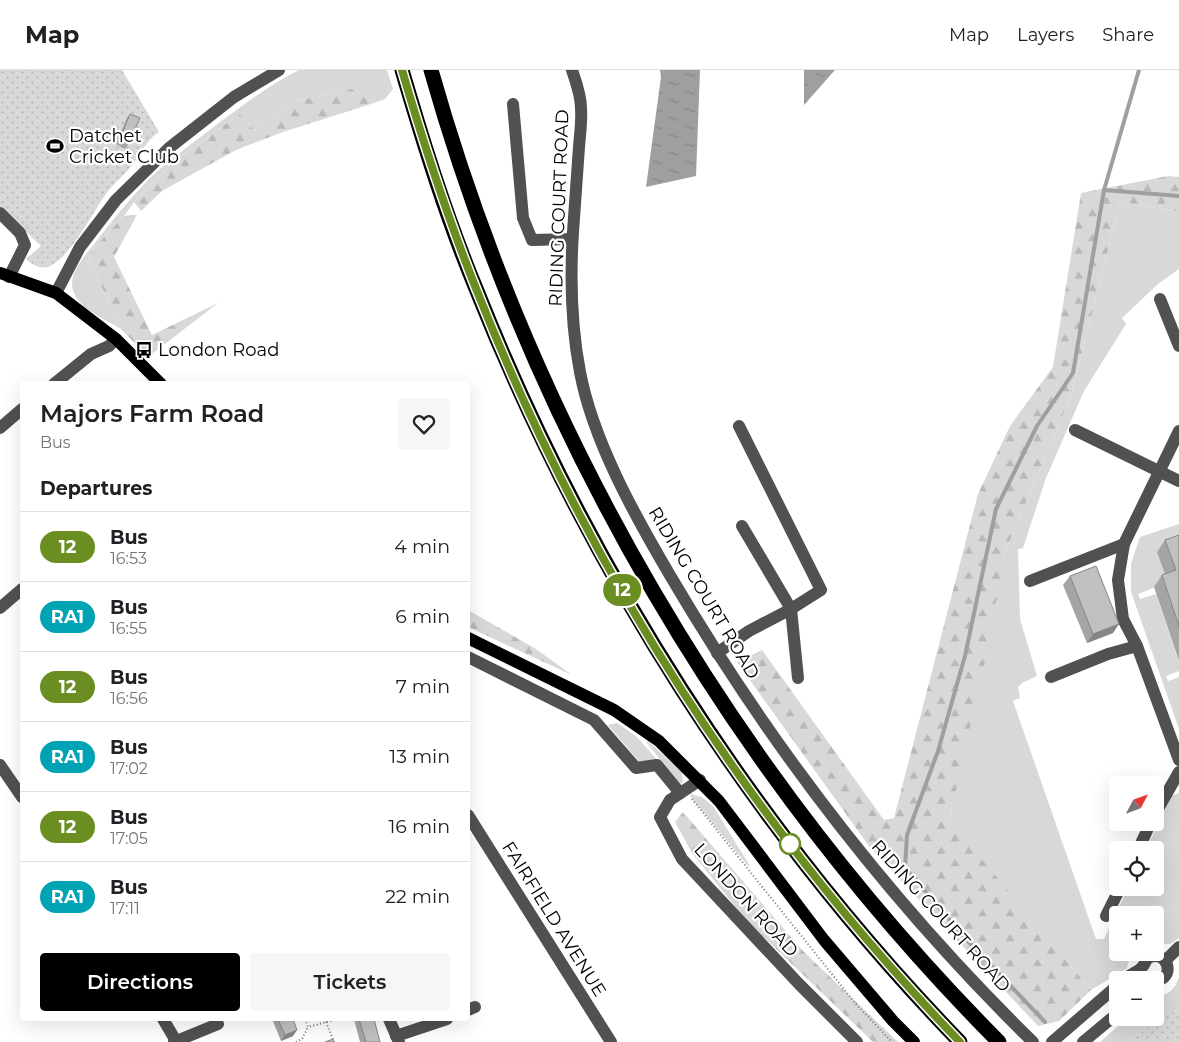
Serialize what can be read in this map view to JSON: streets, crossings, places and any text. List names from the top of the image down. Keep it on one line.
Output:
{"streets":{"street":["RIDING COURT ROAD","LONDON ROAD","FAIRFIELD AVENUE"]},"places":{"sports":["Datchet Cricket Club"],"bus stop":["London Road"]},"lines":["bus line 12"],"north":"top right","page":{"header":"Map","nav":["Map","Layers","Share"],"on_map":"12","heading":[["Majors Farm Road","Bus"],"Departures"],"list":[{"mark":"12","name":"Bus","note":"16:53","value":"4 min"},{"mark":"RA1","name":"Bus","note":"16:55","value":"6 min"},{"mark":"12","name":"Bus","note":"16:56","value":"7 min"},{"mark":"RA1","name":"Bus","note":"17:02","value":"13 min"},{"mark":"12","name":"Bus","note":"17:05","value":"16 min"},{"mark":"RA1","name":"Bus","note":"17:11","value":"22 min"}],"map_buttons":["+","−"],"buttons":["Directions","Tickets"]}}
